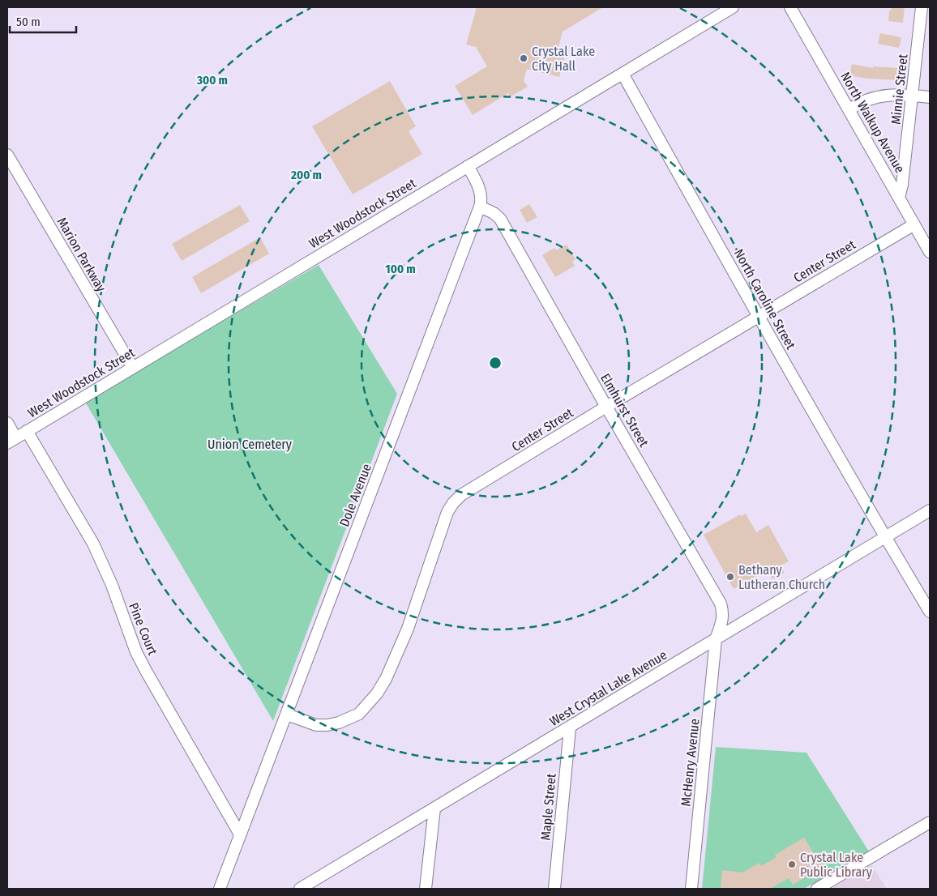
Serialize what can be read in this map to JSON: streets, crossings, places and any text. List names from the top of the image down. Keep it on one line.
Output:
{"streets":{"street":["Minnie Street","North Walkup Avenue","West Woodstock Street","Marion Parkway","Center Street","North Caroline Street","Elmhurst Street","Dole Avenue","Pine Court","West Crystal Lake Avenue","McHenry Avenue","Maple Street"]},"crossings":[["Minnie Street","North Walkup Avenue"],["North Walkup Avenue","Center Street"],["West Woodstock Street","Marion Parkway"],["West Woodstock Street","North Caroline Street"],["West Woodstock Street","Dole Avenue"],["West Woodstock Street","Pine Court"],["Center Street","North Caroline Street"],["Center Street","Elmhurst Street"],["Center Street","Dole Avenue"],["North Caroline Street","West Crystal Lake Avenue"],["Elmhurst Street","Dole Avenue"],["Elmhurst Street","West Crystal Lake Avenue"],["Elmhurst Street","McHenry Avenue"],["Dole Avenue","Pine Court"],["West Crystal Lake Avenue","McHenry Avenue"],["West Crystal Lake Avenue","Maple Street"]],"parks":["Union Cemetery"],"places":["Crystal Lake City Hall","Bethany Lutheran Church","Crystal Lake Public Library"],"scale_bar":"50 m","rings":["300 m","200 m","100 m"]}
